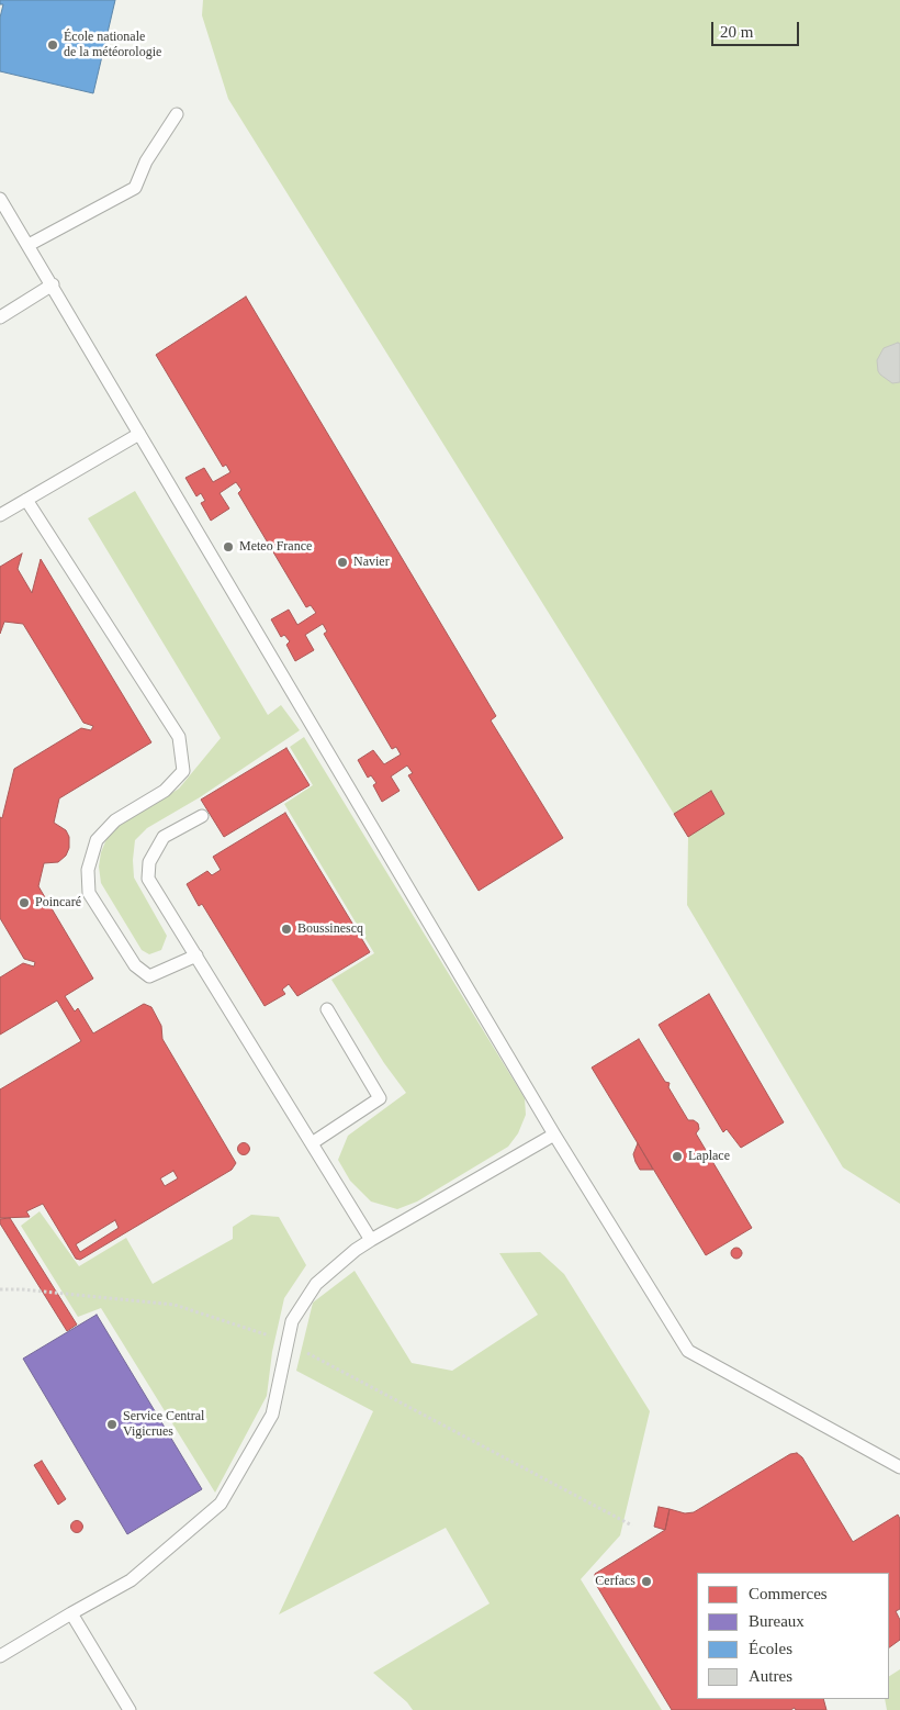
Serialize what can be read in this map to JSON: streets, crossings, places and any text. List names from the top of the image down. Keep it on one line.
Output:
{"places":["École nationale de la météorologie","Meteo France","Navier","Poincaré","Boussinescq","Laplace","Service Central Vigicrues","Cerfacs"],"legend":["Commerces","Bureaux","Écoles","Autres"],"scale_bar":"20 m"}
